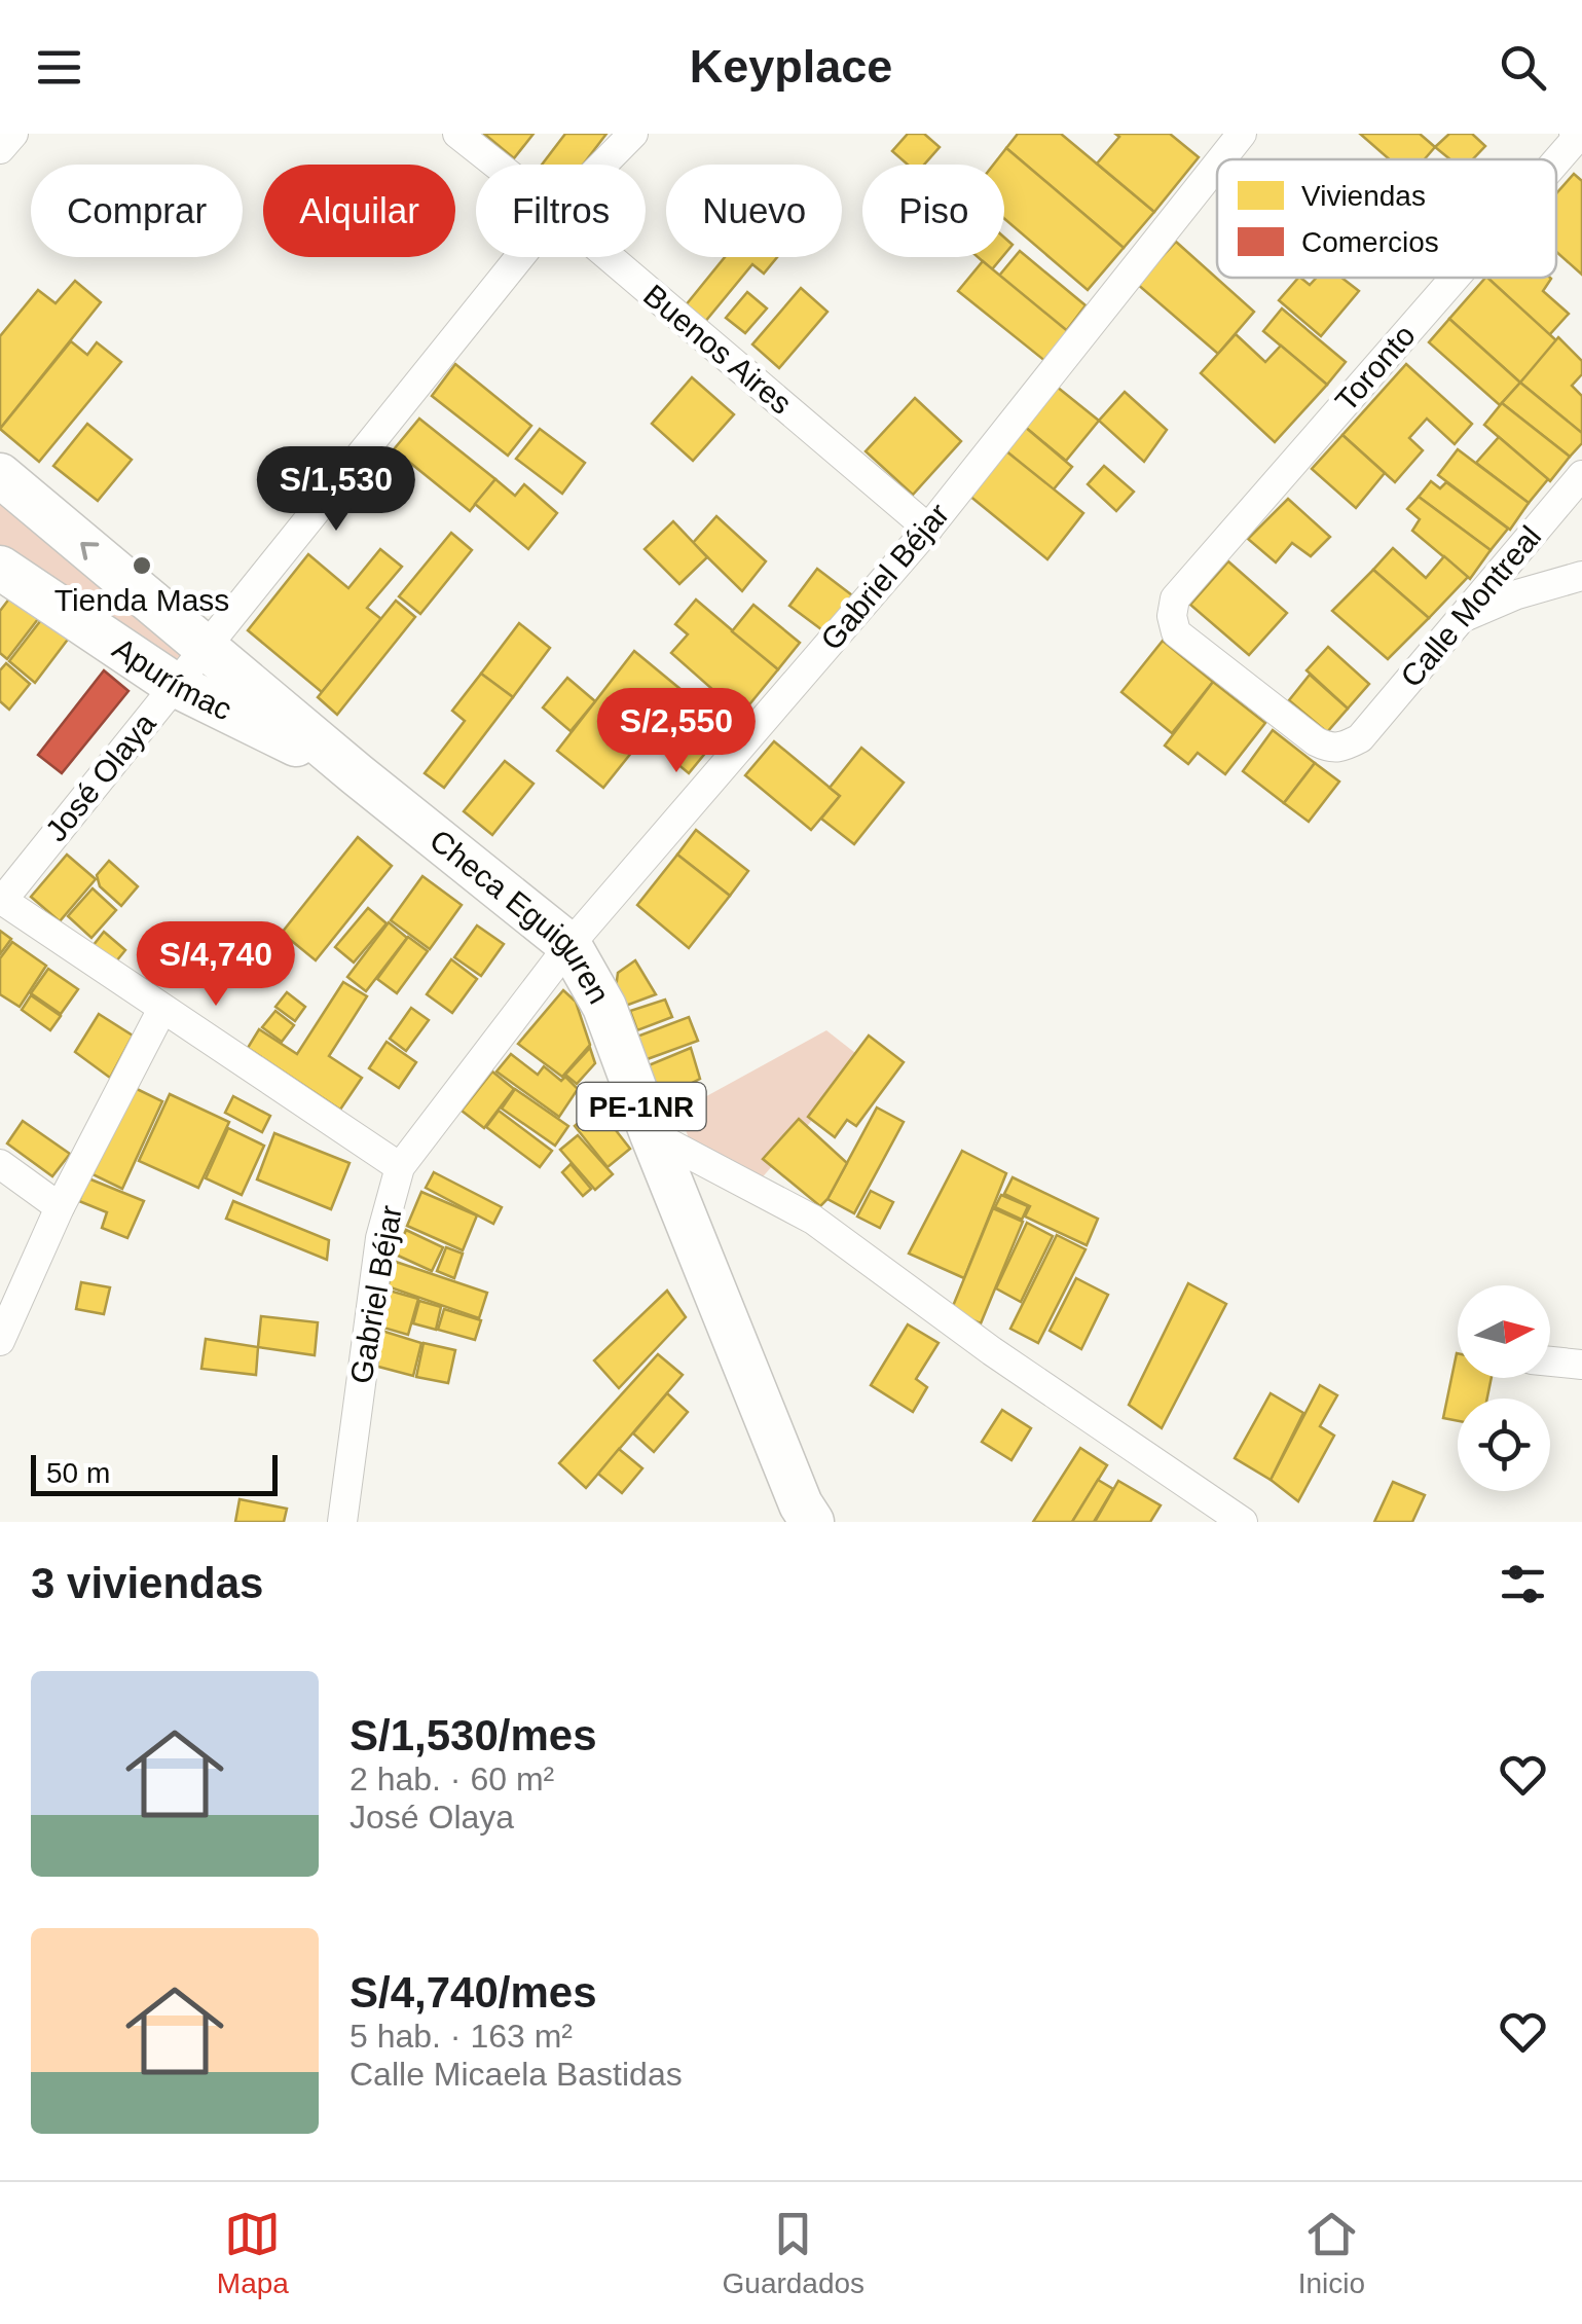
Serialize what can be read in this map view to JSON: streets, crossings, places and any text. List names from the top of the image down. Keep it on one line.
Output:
{"streets":{"main road":["Apurímac","Checa Eguiguren","PE-1NR"],"street":["Buenos Aires","Toronto","Gabriel Béjar","Calle Montreal","José Olaya"]},"crossings":[["Buenos Aires","Gabriel Béjar"],["Toronto","Calle Montreal"],["Gabriel Béjar","Checa Eguiguren"],["Apurímac","José Olaya"],["Apurímac","Checa Eguiguren"],["José Olaya","Checa Eguiguren"]],"places":["Tienda Mass"],"legend":["Viviendas","Comercios"],"scale_bar":"50 m","north":"right","page":{"header":"Keyplace","chip":["Comprar","Alquilar","Filtros","Nuevo","Piso"],"price":["S/1,530","S/2,550","S/4,740"],"scale":"50 m","heading":"3 viviendas","list":[{"name":"S/1,530/mes","note":"2 hab. · 60 m² · José Olaya"},{"name":"S/4,740/mes","note":"5 hab. · 163 m² · Calle Micaela Bastidas"}],"tabs":["Mapa","Guardados","Inicio"]}}
